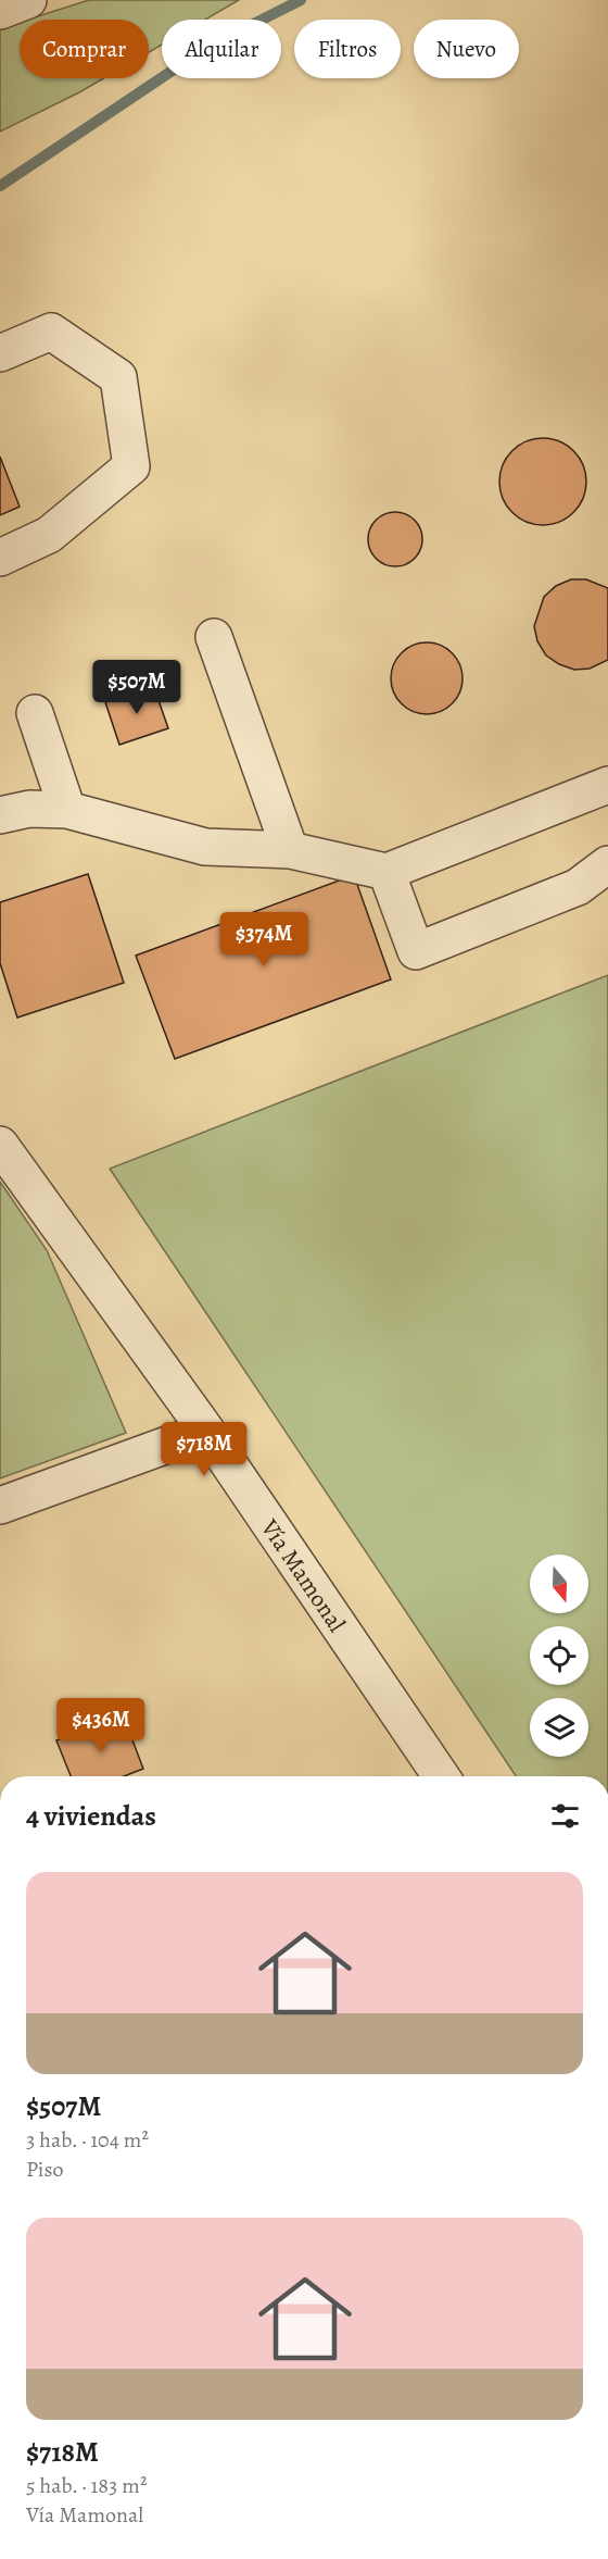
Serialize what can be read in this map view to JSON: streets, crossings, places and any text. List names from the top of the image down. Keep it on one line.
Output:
{"streets":{"street":["Vía Mamonal"]},"north":"bottom","page":{"chip":["Comprar","Alquilar","Filtros","Nuevo"],"price":["$507M","$374M","$718M","$436M"],"heading":"4 viviendas","list":[{"name":"$507M","note":"3 hab. · 104 m² · Piso"},{"name":"$718M","note":"5 hab. · 183 m² · Vía Mamonal"}]}}
